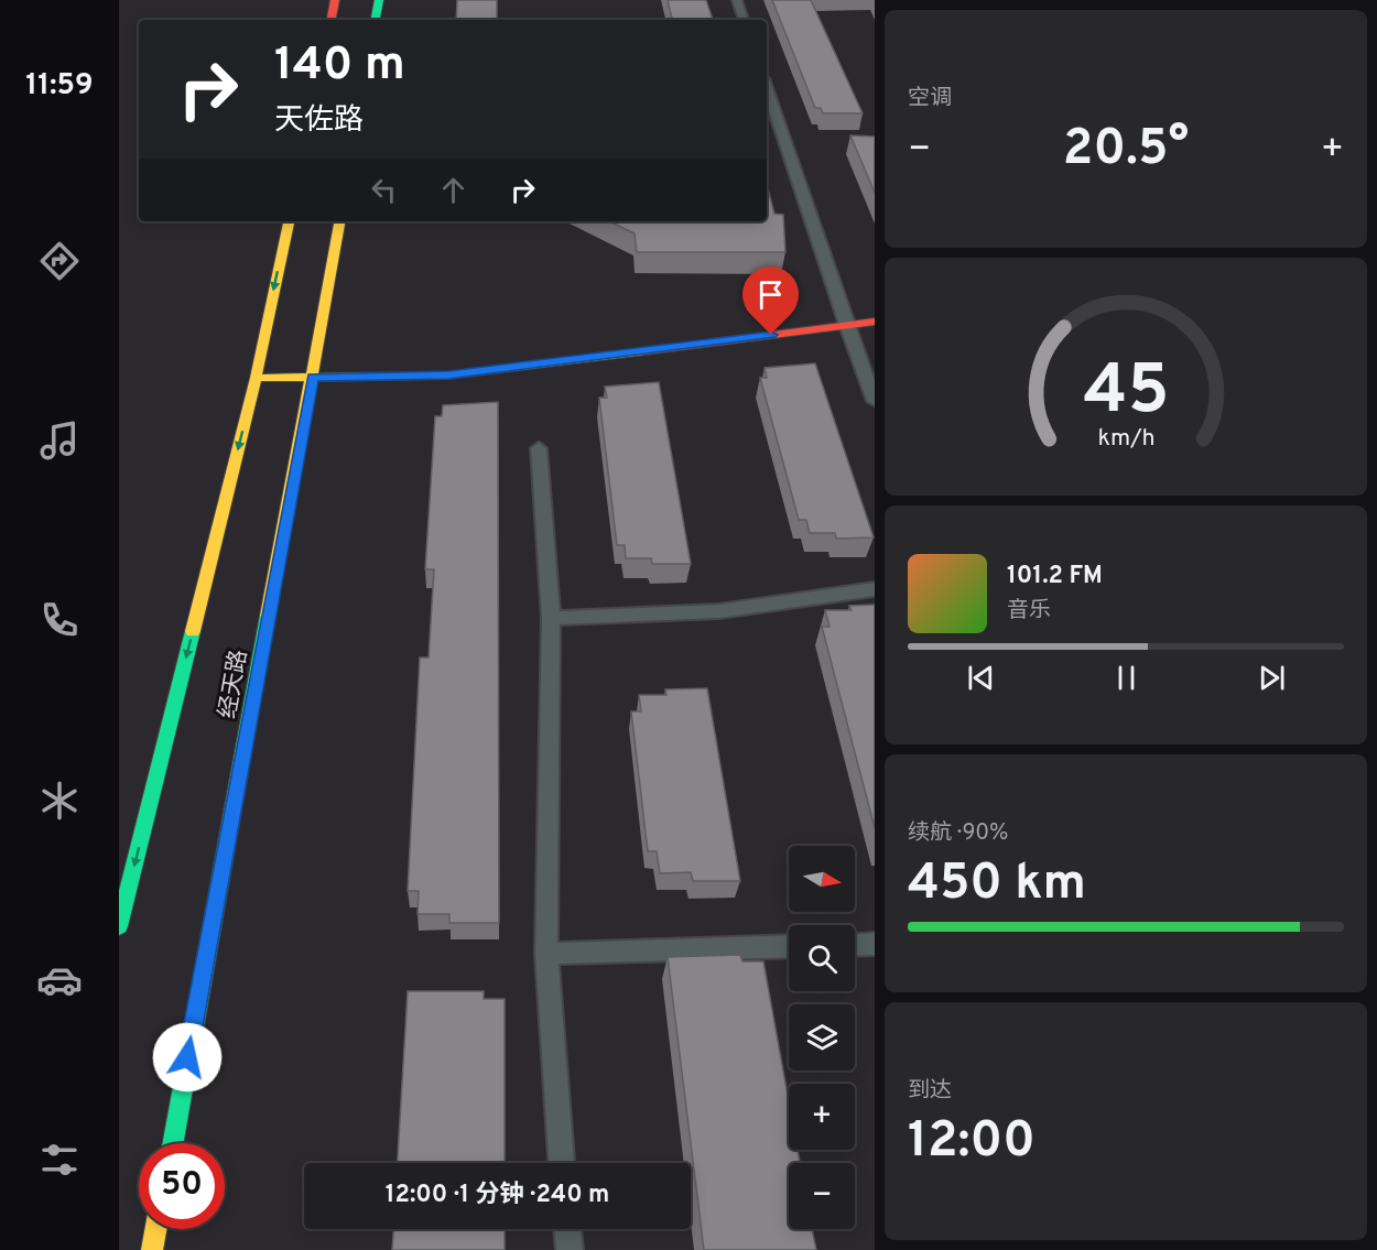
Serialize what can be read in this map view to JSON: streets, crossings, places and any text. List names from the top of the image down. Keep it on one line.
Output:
{"streets":{"main road":["经天路"]},"north":"right","page":{"tabs":"11:59","tile":["空调",["续航 · 90%","450 km"],["到达","12:00"]],"turn":["140 m","天佐路"],"heat":["−","20.5°","+"],"song":["101.2 FM","音乐"],"map_buttons":["+","−"],"limit":"50","trip":"12:00 · 1 分钟 · 240 m","gauge":["45","km/h"]}}
